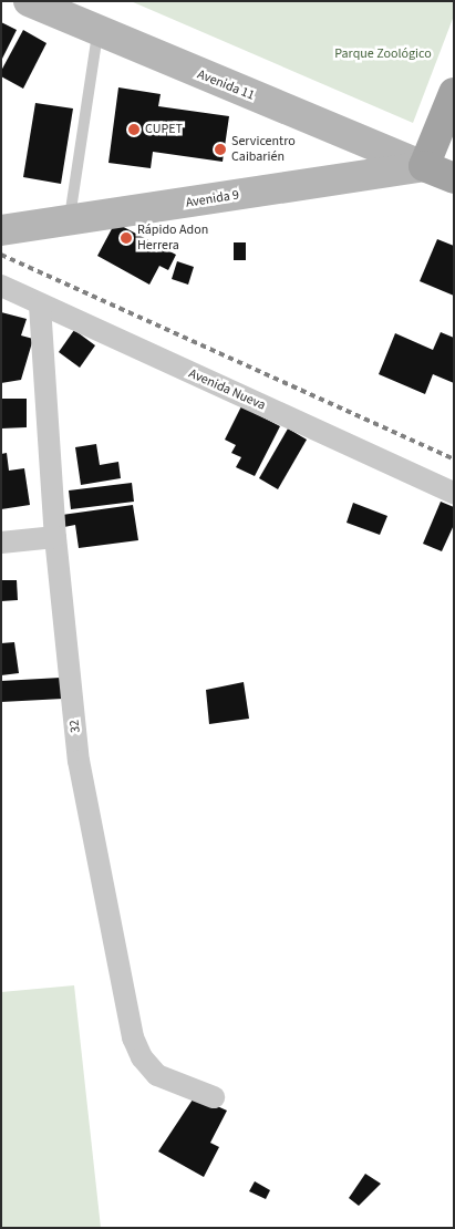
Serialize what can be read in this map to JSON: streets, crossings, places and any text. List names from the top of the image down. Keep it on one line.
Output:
{"streets":{"main road":["Avenida 11","Avenida 9"],"street":["Avenida Nueva","32"]},"crossings":[["Avenida 11","Avenida 9"],["Avenida Nueva","32"]],"parks":["Parque Zoológico"],"places":["CUPET","Servicentro Caibarién","Rápido Adon Herrera"]}
